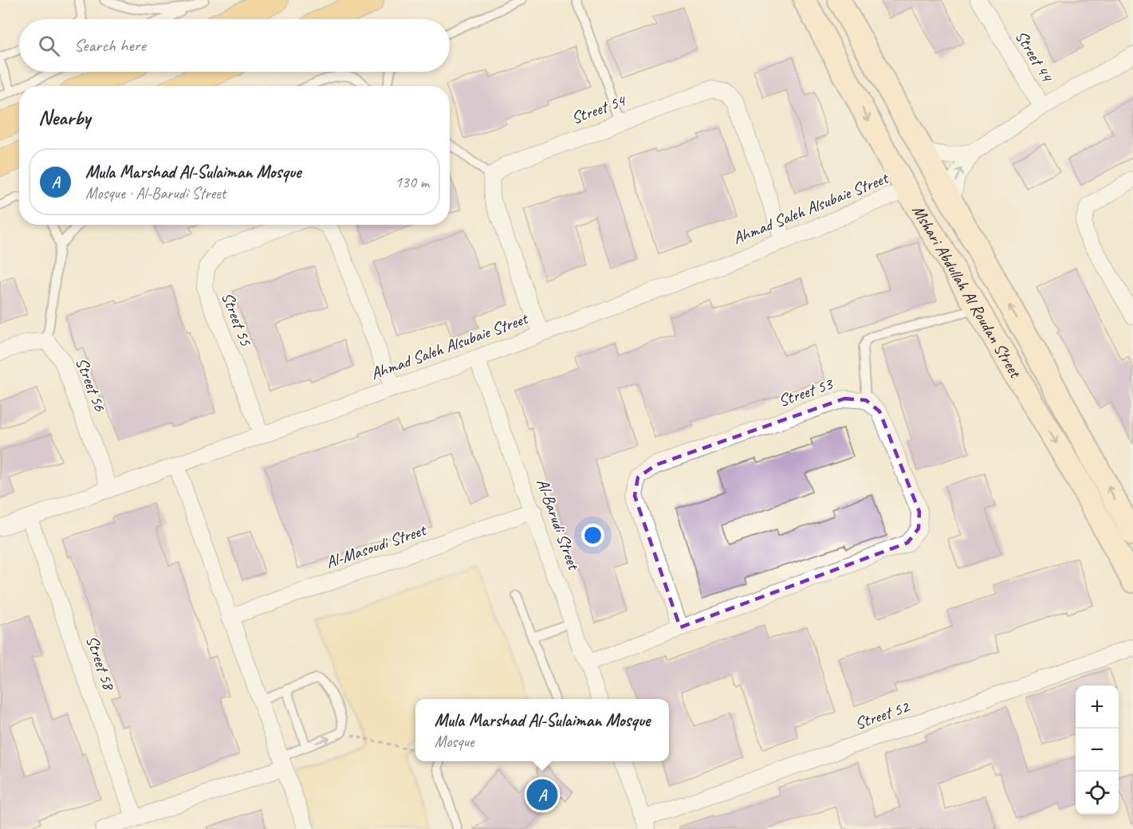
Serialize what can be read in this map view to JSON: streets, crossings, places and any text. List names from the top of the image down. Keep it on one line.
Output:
{"streets":{"street":["Street 44","Street 54","Ahmad Saleh Alsubaie Street","Mshari Abdullah Al Roudan Street","Street 55","Street 56","Street 53","Al-Barudi Street","Al-Masoudi Street","Street 58","Street 52"]},"crossings":[["Street 54","Ahmad Saleh Alsubaie Street"],["Ahmad Saleh Alsubaie Street","Mshari Abdullah Al Roudan Street"],["Ahmad Saleh Alsubaie Street","Street 55"],["Ahmad Saleh Alsubaie Street","Street 56"],["Ahmad Saleh Alsubaie Street","Al-Barudi Street"],["Ahmad Saleh Alsubaie Street","Street 58"],["Al-Barudi Street","Al-Masoudi Street"]],"page":{"search":"Search here","heading":"Nearby","list":[{"mark":"A","name":"Mula Marshad Al-Sulaiman Mosque","note":"Mosque · Al-Barudi Street","value":"130 m"}],"map_buttons":["+","−"],"popup":["Mula Marshad Al-Sulaiman Mosque","Mosque"],"pins":"A"}}
